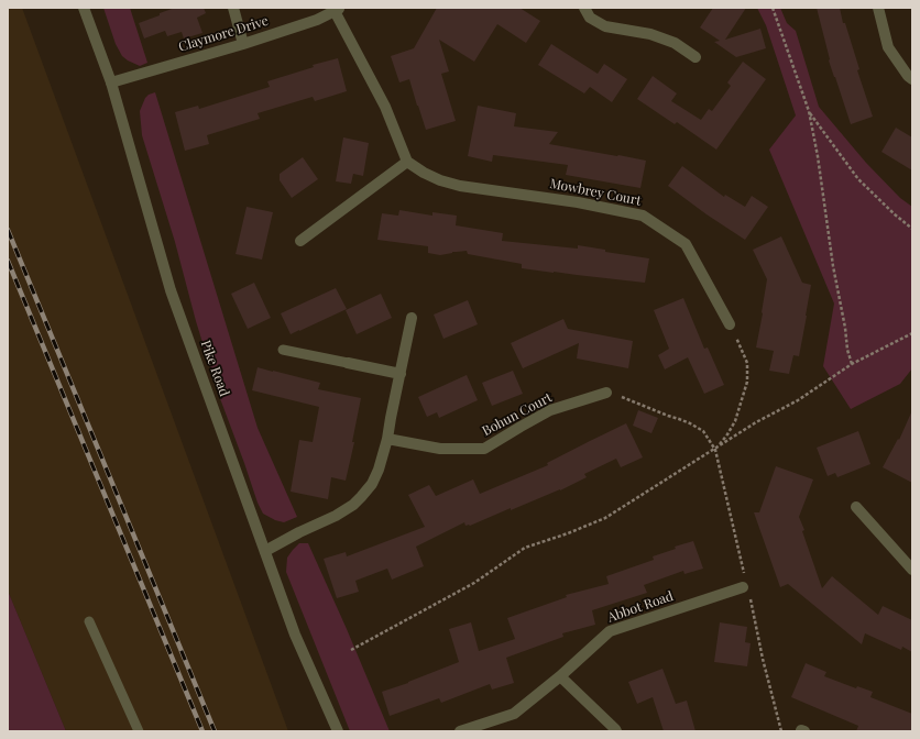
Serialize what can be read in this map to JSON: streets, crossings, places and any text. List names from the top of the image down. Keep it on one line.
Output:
{"streets":{"street":["Claymore Drive","Mowbrey Court","Pike Road","Bohun Court","Abbot Road"]},"crossings":[["Claymore Drive","Pike Road"]]}
